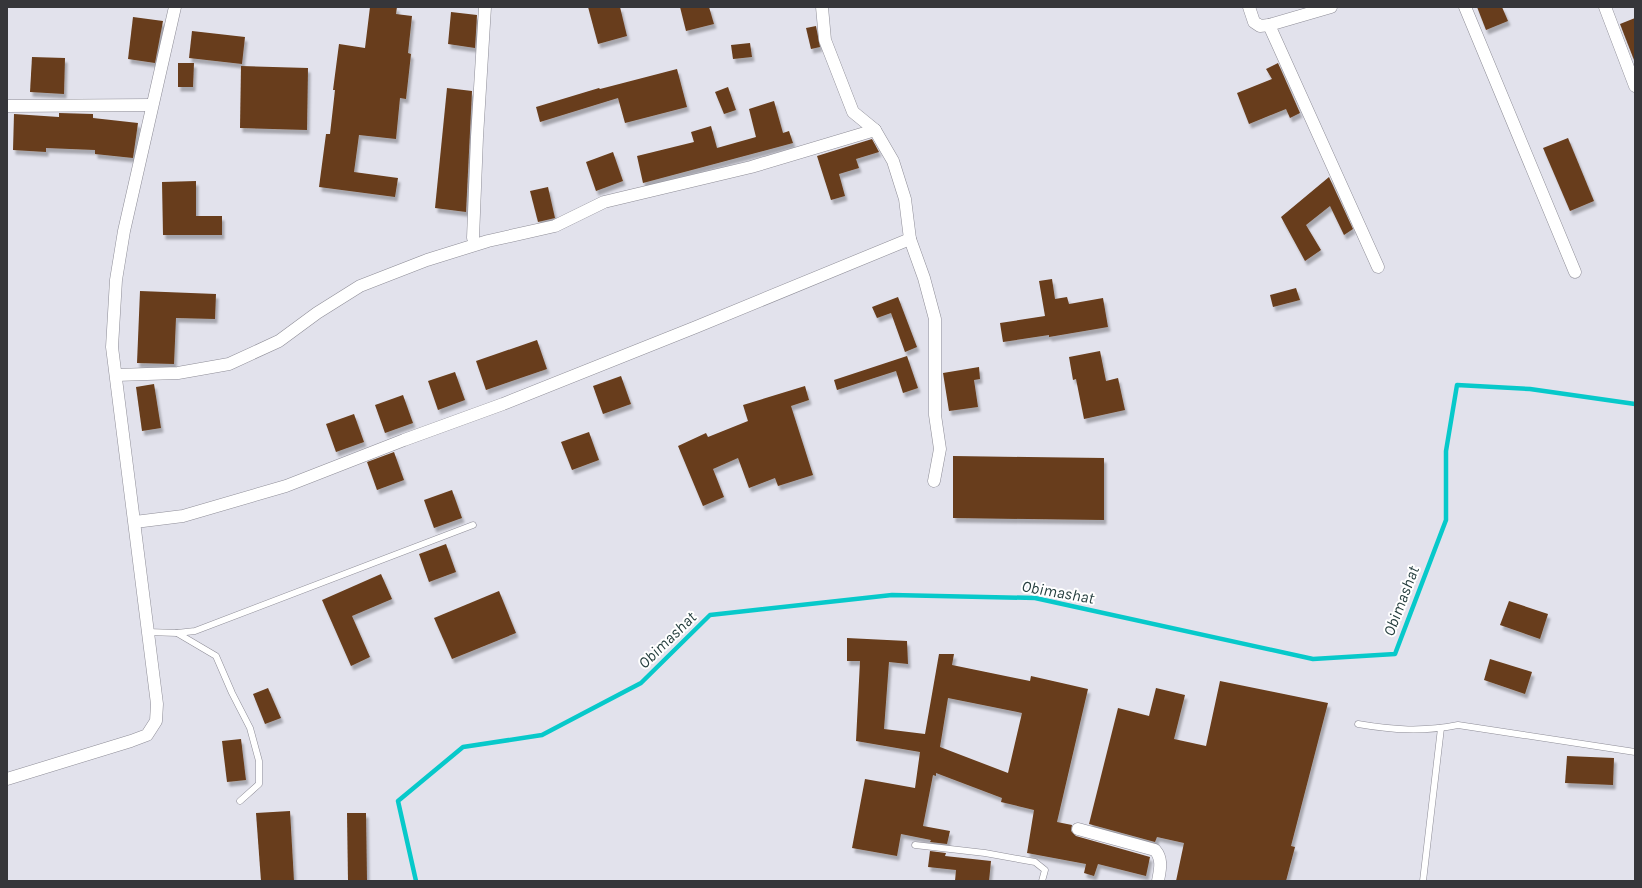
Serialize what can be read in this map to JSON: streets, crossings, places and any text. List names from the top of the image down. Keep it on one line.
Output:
{"water":["Obimashat"]}
